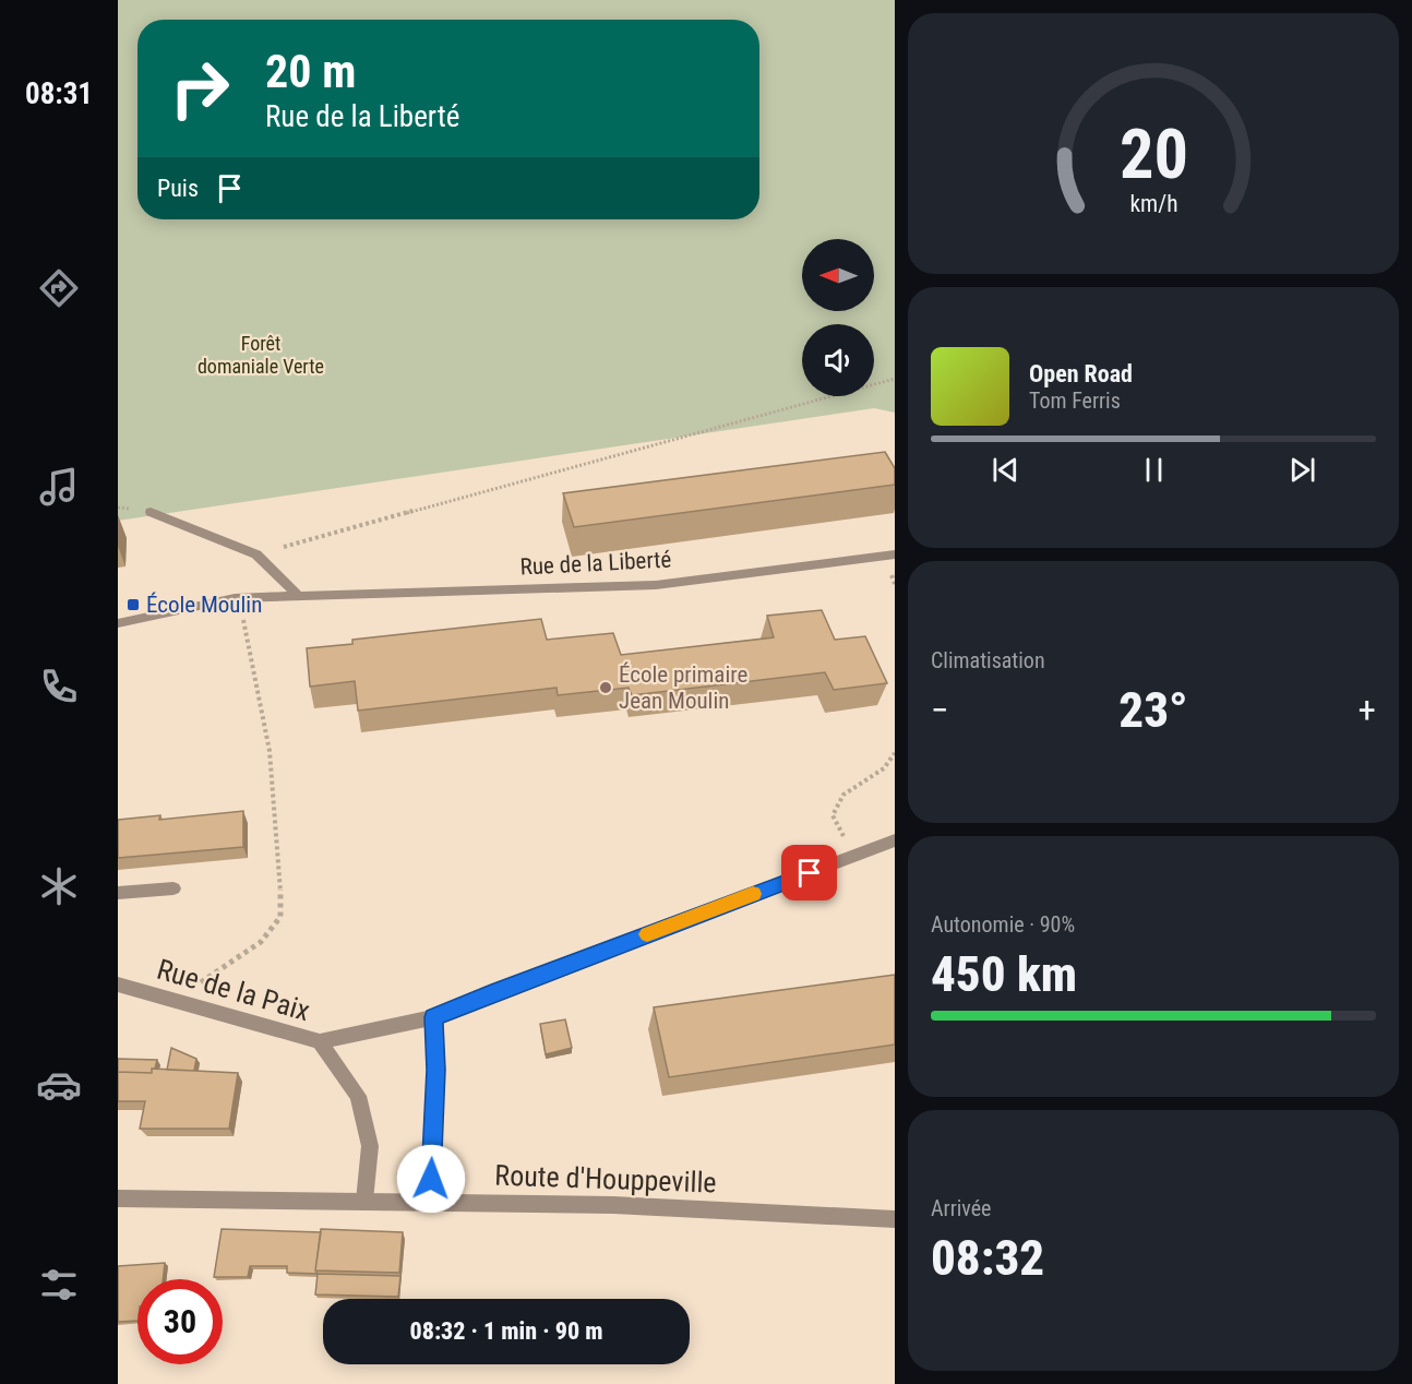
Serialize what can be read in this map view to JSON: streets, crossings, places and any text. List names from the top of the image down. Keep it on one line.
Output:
{"streets":{"street":["Rue de la Liberté","Rue de la Paix","Route d'Houppeville"]},"crossings":[["Rue de la Paix","Route d'Houppeville"]],"parks":["Forêt domaniale Verte"],"places":{"transit":["École Moulin"],"other":["École primaire Jean Moulin"]},"north":"left","page":{"tabs":"08:31","turn":["20 m","Rue de la Liberté"],"then":"Puis","song":["Open Road","Tom Ferris"],"tile":["Climatisation",["Autonomie · 90%","450 km"],["Arrivée","08:32"]],"heat":["−","23°","+"],"limit":"30","trip":"08:32 · 1 min · 90 m","gauge":["20","km/h"]}}
